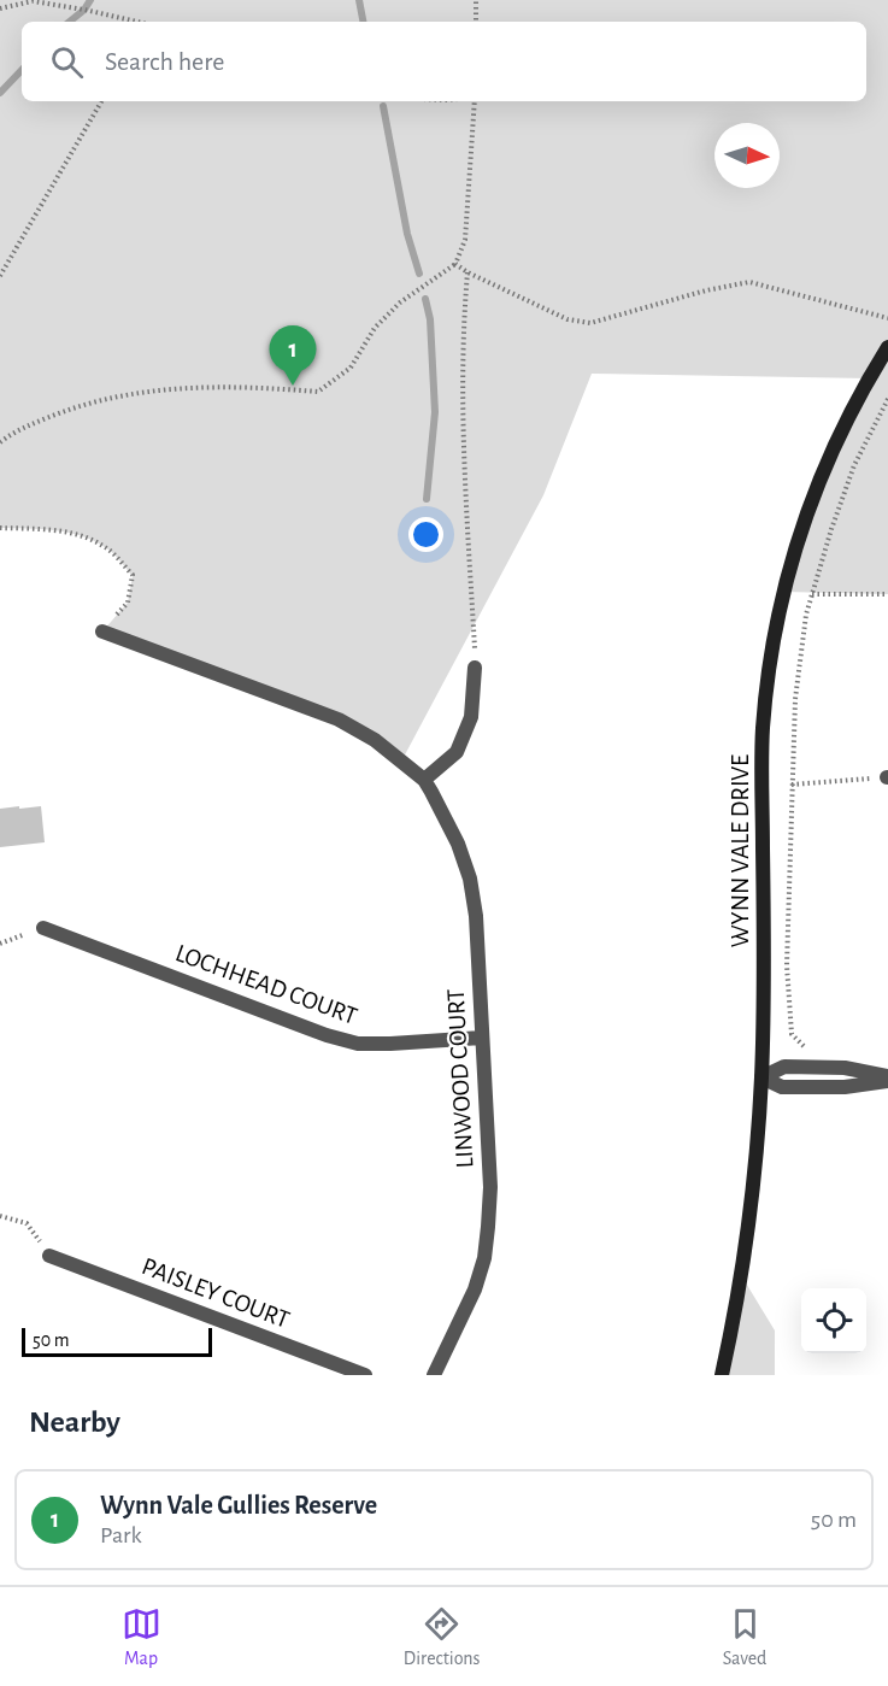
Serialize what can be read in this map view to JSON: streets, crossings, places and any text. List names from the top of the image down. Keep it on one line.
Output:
{"streets":{"main road":["WYNN VALE DRIVE"],"street":["LOCHHEAD COURT","LINWOOD COURT","PAISLEY COURT"]},"crossings":[["LOCHHEAD COURT","LINWOOD COURT"]],"scale_bar":"50 m","north":"right","page":{"search":"Search here","pins":"1","scale":"50 m","heading":"Nearby","list":[{"mark":"1","name":"Wynn Vale Gullies Reserve","note":"Park","value":"50 m"}],"nav":["Map","Directions","Saved"]}}
